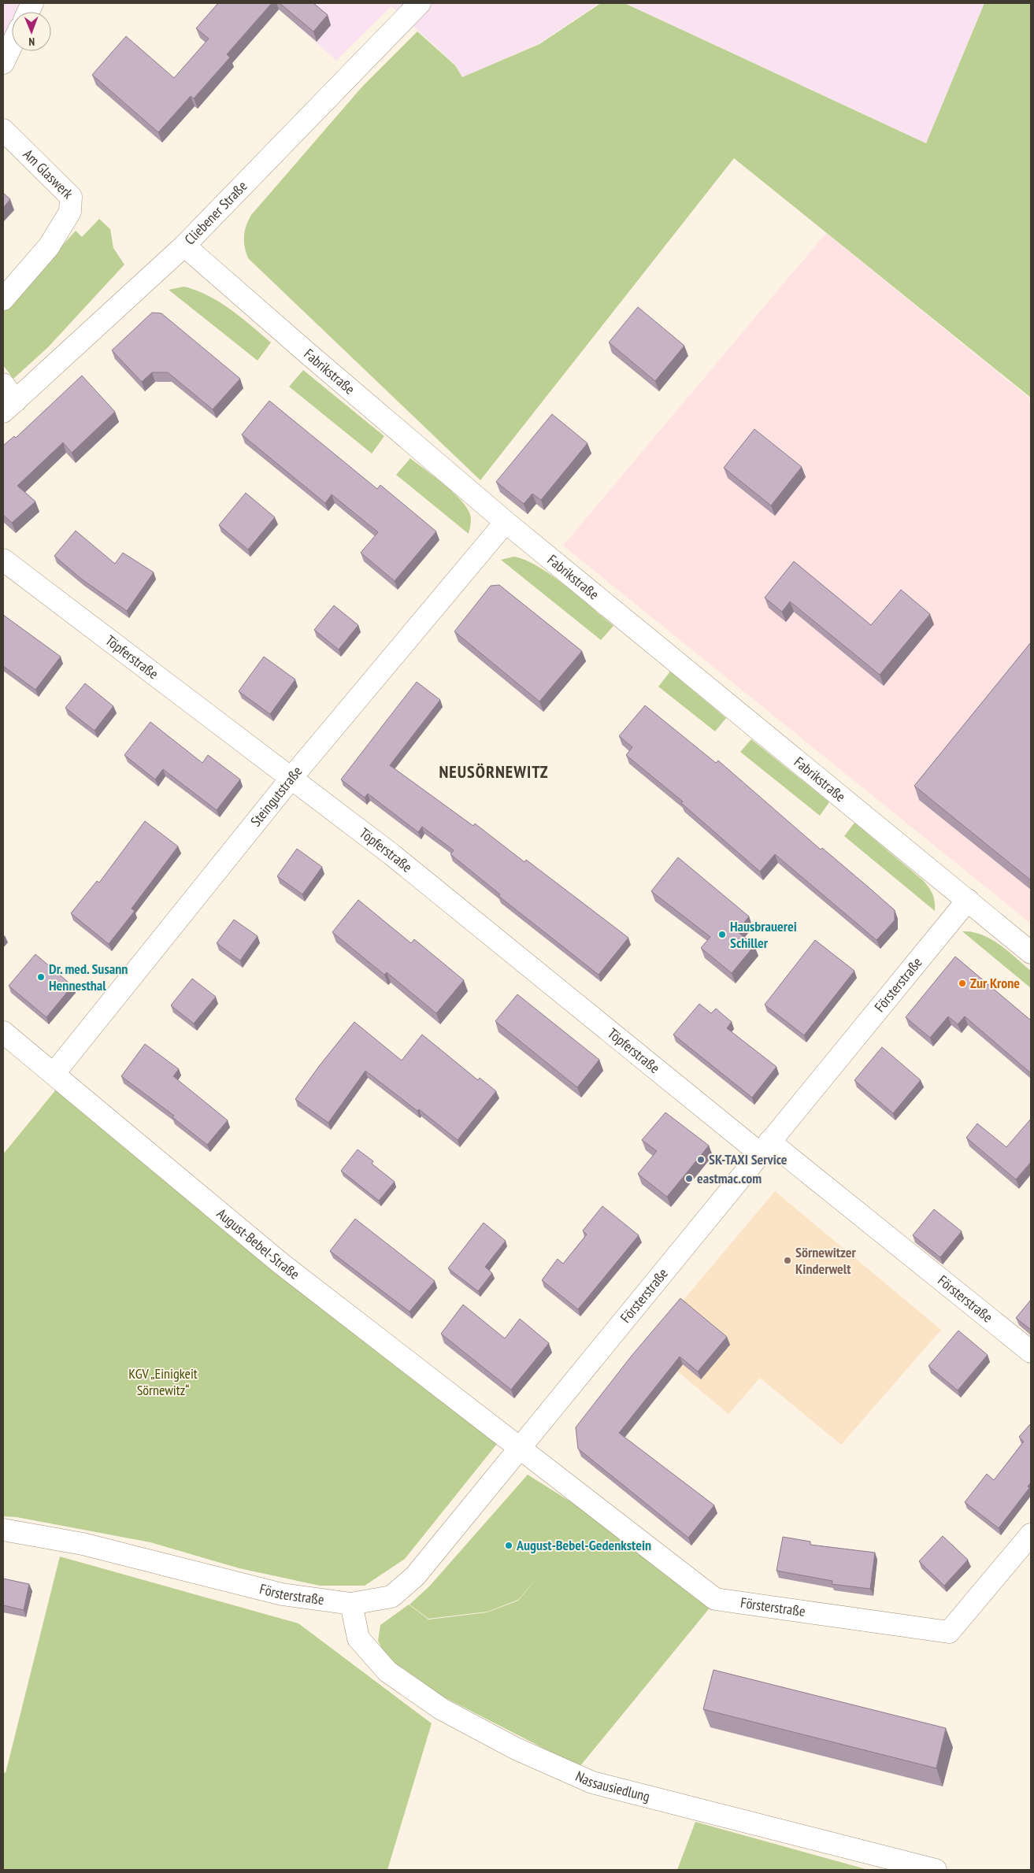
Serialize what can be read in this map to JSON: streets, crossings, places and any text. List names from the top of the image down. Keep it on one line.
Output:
{"streets":{"street":["Am Glaswerk","Cliebener Straße","Fabrikstraße","Töpferstraße","Steingutstraße","Försterstraße","August-Bebel-Straße","Nassausiedlung"]},"crossings":[["Cliebener Straße","Fabrikstraße"],["Fabrikstraße","Steingutstraße"],["Fabrikstraße","Försterstraße"],["Töpferstraße","Steingutstraße"],["Töpferstraße","Försterstraße"],["Steingutstraße","August-Bebel-Straße"],["Försterstraße","August-Bebel-Straße"],["Försterstraße","Nassausiedlung"]],"districts":["NEUSÖRNEWITZ"],"parks":["KGV „Einigkeit Sörnewitz“"],"places":["Hausbrauerei Schiller","Dr. med. Susann Hennesthal","Zur Krone","SK-TAXI Service","eastmac.com","Sörnewitzer Kinderwelt","August-Bebel-Gedenkstein"],"north":"bottom"}
